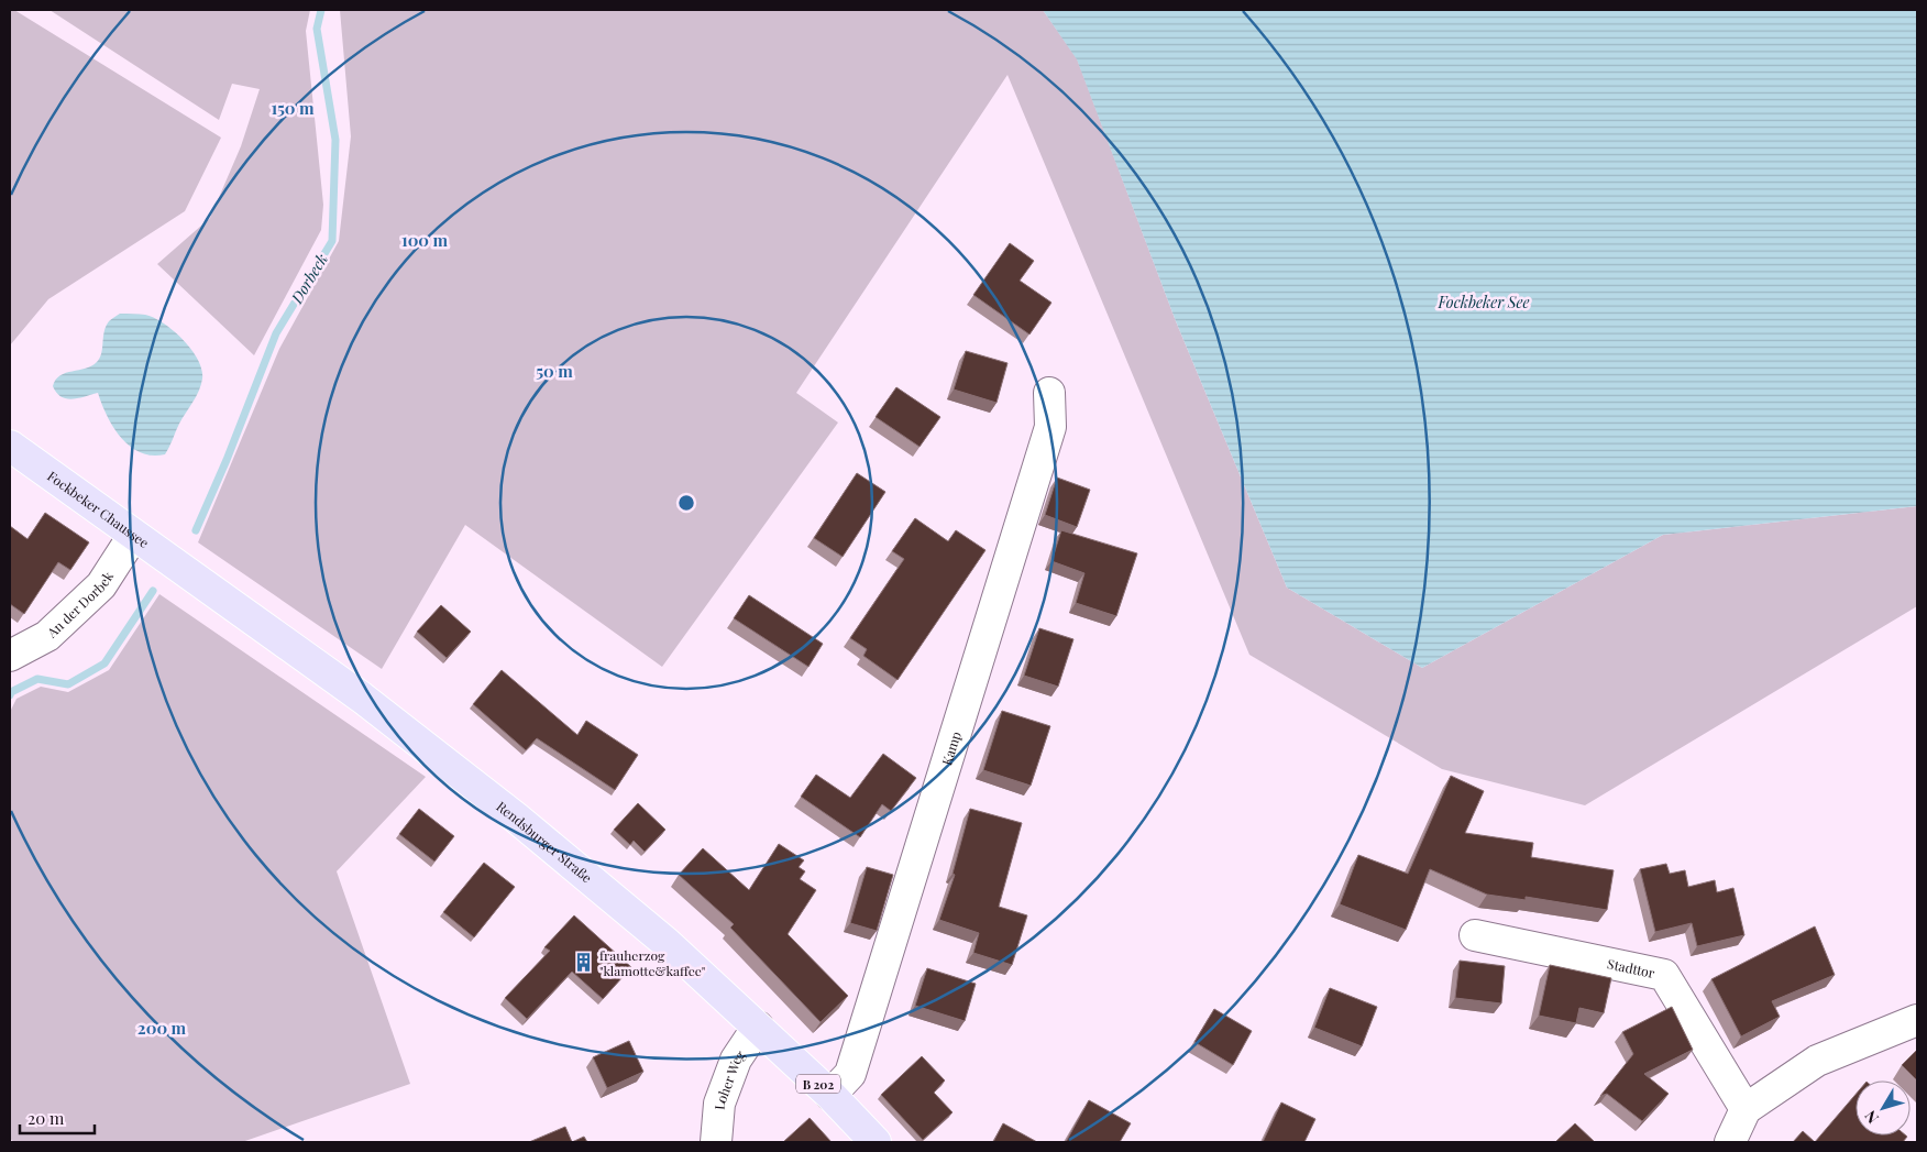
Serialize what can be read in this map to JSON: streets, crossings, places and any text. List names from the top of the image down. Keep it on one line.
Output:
{"streets":{"main road":["Fockbeker Chaussee","Rendsburger Straße","B 202"],"street":["An der Dorbek","Kamp","Stadttor","Loher Weg"]},"crossings":[["Fockbeker Chaussee","An der Dorbek"],["Fockbeker Chaussee","Rendsburger Straße"],["Kamp","Rendsburger Straße"],["Rendsburger Straße","Loher Weg"]],"water":["Dorbeck","Fockbeker See"],"places":{"building":["frauherzog \"klamotte&kaffee\""]},"scale_bar":"20 m","north":"bottom left","rings":["150 m","100 m","50 m","200 m"]}
